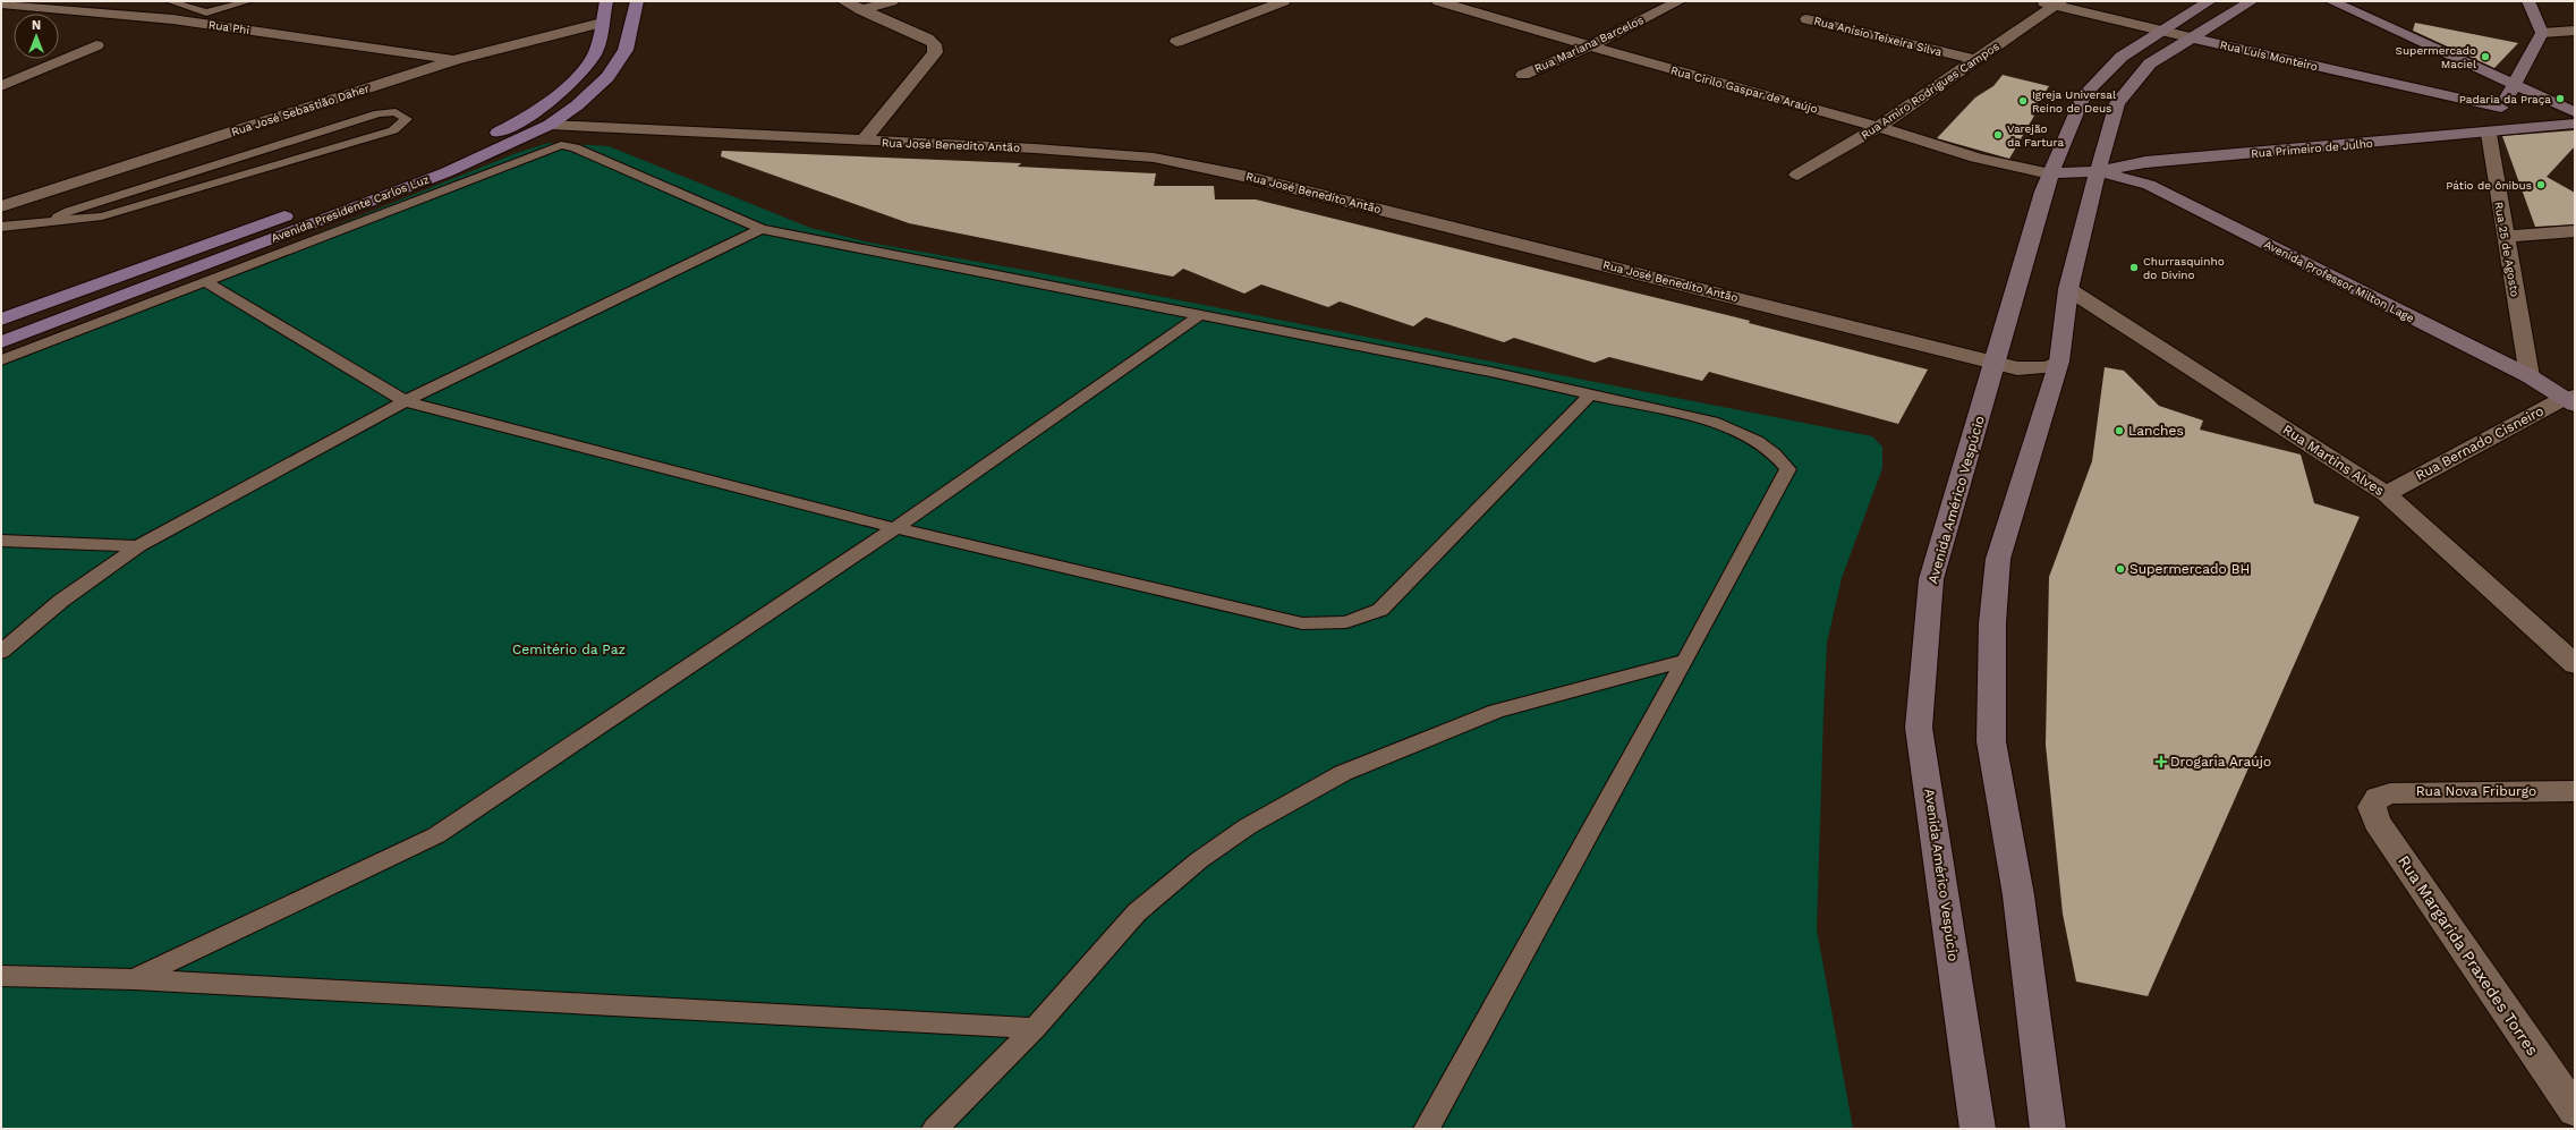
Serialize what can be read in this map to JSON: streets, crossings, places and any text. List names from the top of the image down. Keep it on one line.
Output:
{"streets":{"main road":["Rua Luís Monteiro","Rua Primeiro de Julho","Avenida Presidente Carlos Luz","Avenida Professor Milton Lage","Avenida Américo Vespúcio"],"street":["Rua Phi","Rua Anísio Teixeira Silva","Rua Mariana Barcelos","Rua Cirilo Gaspar de Araújo","Rua Amiro Rodrigues Campos","Rua José Sebastião Daher","Rua José Benedito Antão","Rua 25 de Agosto","Rua Bernado Cisneiro","Rua Martins Alves","Rua Nova Friburgo","Rua Margarida Praxedes Torres"]},"crossings":[["Rua Phi","Rua José Sebastião Daher"],["Rua Anísio Teixeira Silva","Rua Amiro Rodrigues Campos"],["Rua Mariana Barcelos","Rua Cirilo Gaspar de Araújo"],["Rua Luís Monteiro","Rua Amiro Rodrigues Campos"],["Rua Luís Monteiro","Avenida Américo Vespúcio"],["Rua Cirilo Gaspar de Araújo","Rua Amiro Rodrigues Campos"],["Rua Cirilo Gaspar de Araújo","Rua Primeiro de Julho"],["Rua Cirilo Gaspar de Araújo","Avenida Américo Vespúcio"],["Rua José Sebastião Daher","Avenida Presidente Carlos Luz"],["Rua José Benedito Antão","Avenida Presidente Carlos Luz"],["Rua José Benedito Antão","Avenida Américo Vespúcio"],["Rua Primeiro de Julho","Rua 25 de Agosto"],["Rua Primeiro de Julho","Avenida Professor Milton Lage"],["Rua Primeiro de Julho","Avenida Américo Vespúcio"],["Rua 25 de Agosto","Avenida Professor Milton Lage"],["Avenida Professor Milton Lage","Rua Bernado Cisneiro"],["Rua Bernado Cisneiro","Rua Martins Alves"],["Rua Nova Friburgo","Rua Margarida Praxedes Torres"]],"parks":["Cemitério da Paz"],"places":{"other":["Supermercado Maciel","Padaria da Praça","Igreja Universal Reino de Deus","Varejão da Fartura","Pátio de ônibus","Churrasquinho do Divino","Lanches","Supermercado BH"],"health":["Drogaria Araújo"]},"north":"top"}
